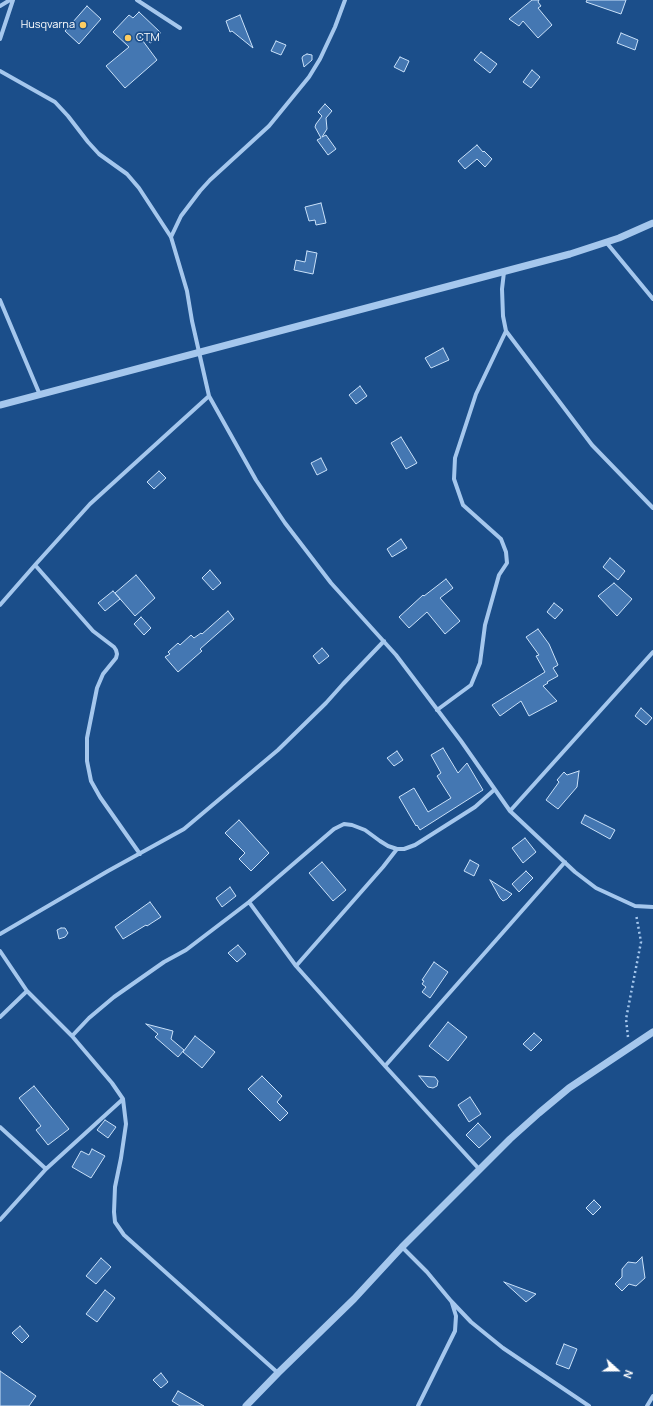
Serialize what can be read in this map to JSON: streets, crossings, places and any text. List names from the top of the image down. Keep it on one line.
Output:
{"places":["Husqvarna","CTM"],"north":"right"}
